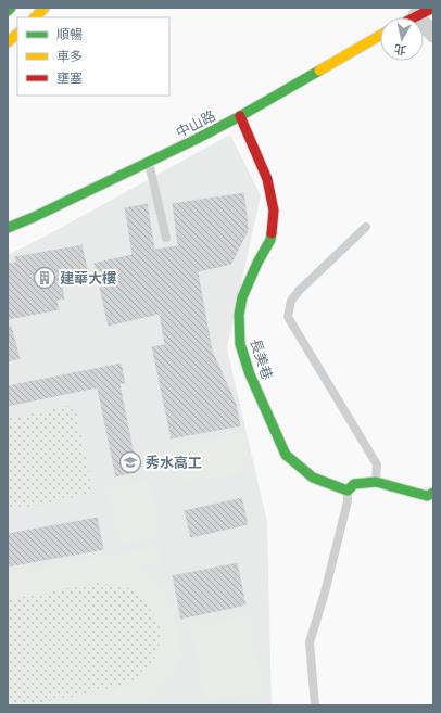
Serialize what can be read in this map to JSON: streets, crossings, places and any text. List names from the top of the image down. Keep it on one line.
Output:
{"streets":{"street":["中山路","長美巷"]},"crossings":[["中山路","長美巷"]],"places":{"building":["建華大樓"],"school or university":["秀水高工"]},"legend":["順暢","車多","壅塞"],"north":"bottom"}
